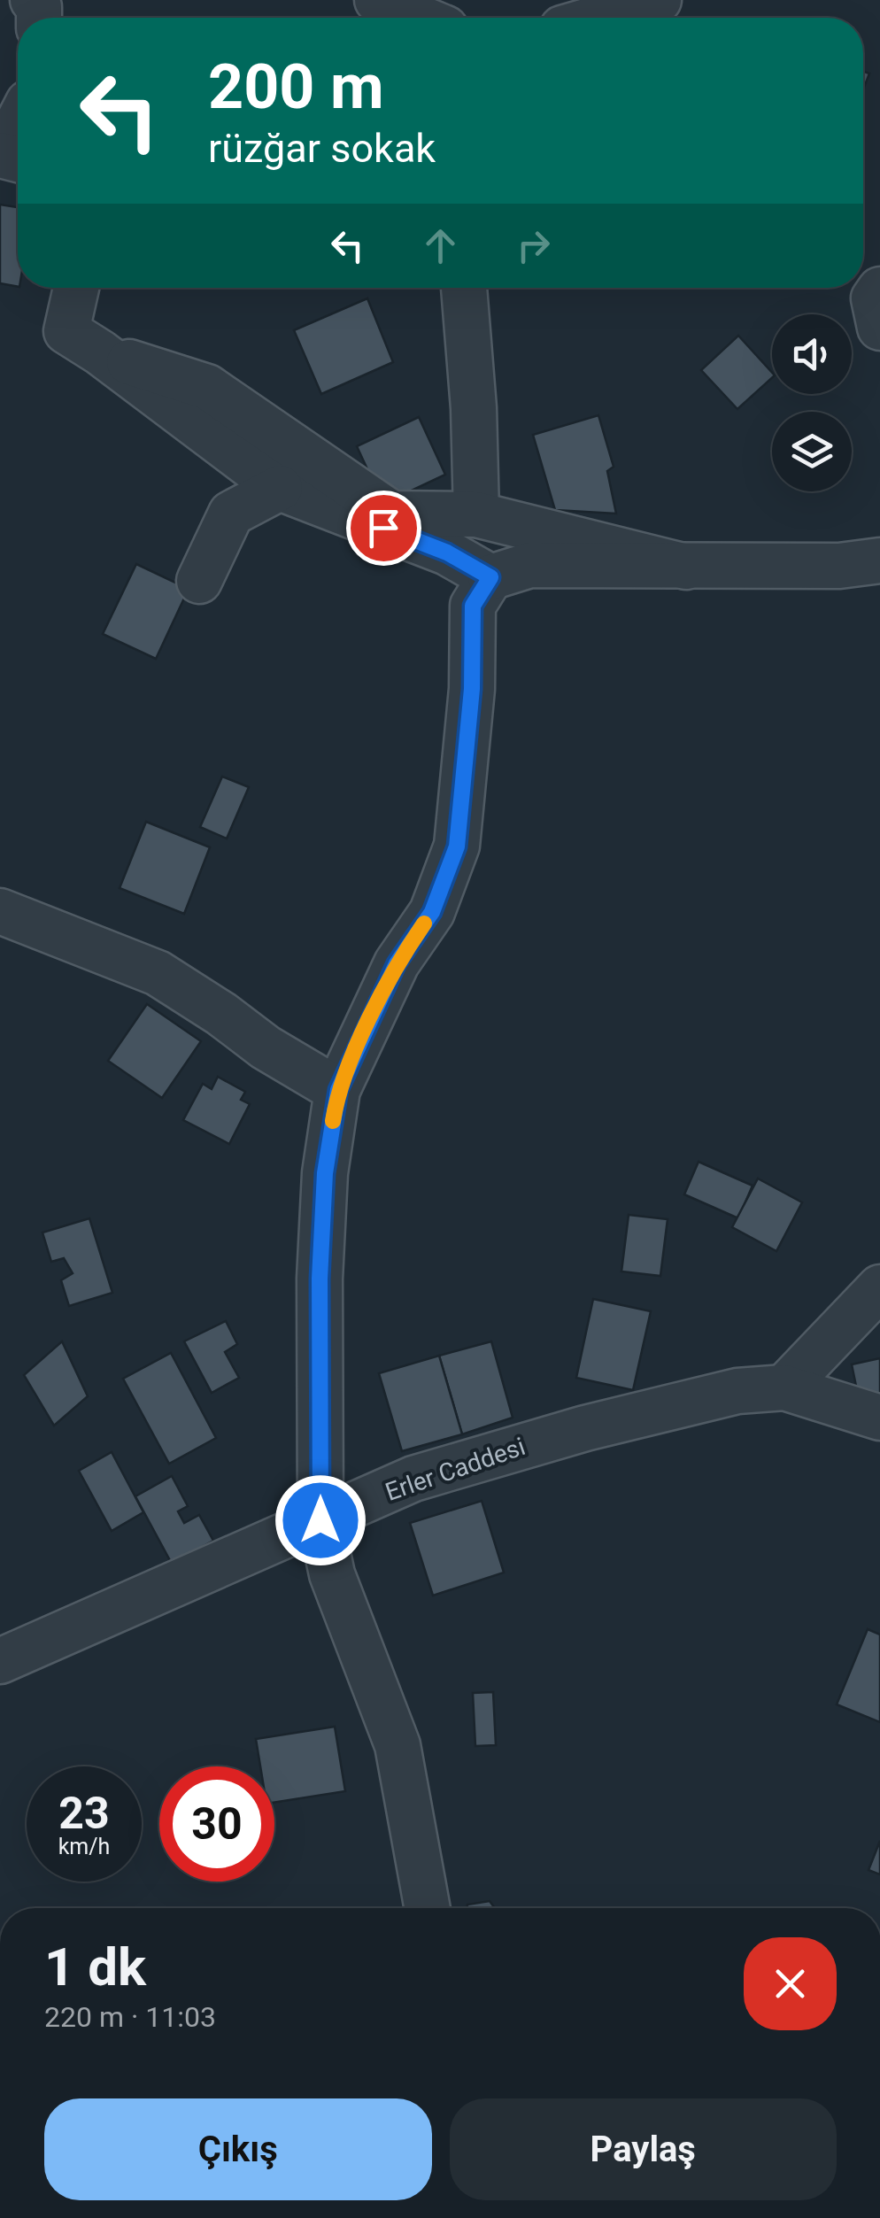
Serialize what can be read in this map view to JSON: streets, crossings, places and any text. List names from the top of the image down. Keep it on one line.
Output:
{"streets":{"street":["Erler Caddesi"]},"page":{"turn":["200 m","rüzğar sokak"],"speed":"23 km/h","limit":"30","heading":["1 dk","220 m · 11:03"],"buttons":["Çıkış","Paylaş"]}}
